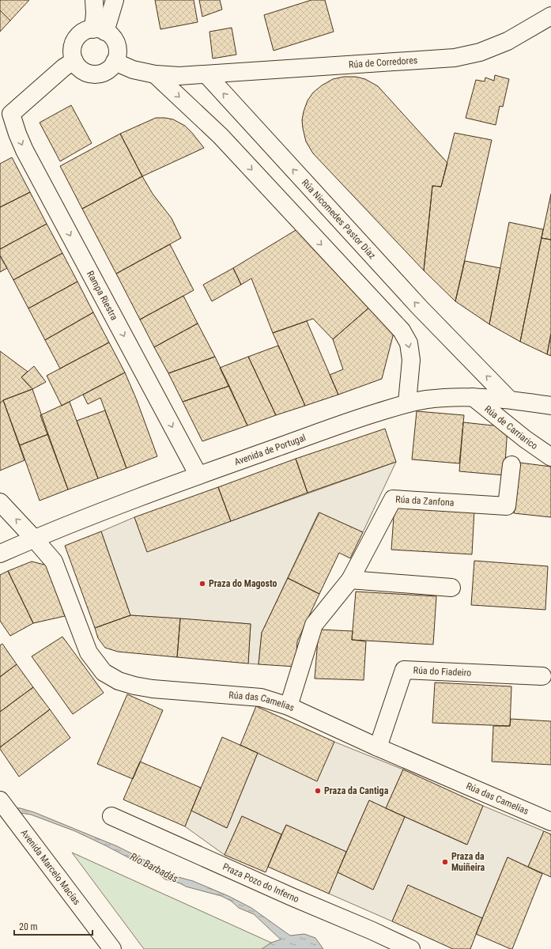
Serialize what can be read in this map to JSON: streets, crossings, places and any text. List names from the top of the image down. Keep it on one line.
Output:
{"streets":{"street":["Rúa de Corredores","Rúa Nicomedes Pastor Díaz","Rampa Riestra","Rúa de Carriarico","Avenida de Portugal","Rúa da Zanfona","Rúa do Fiadeiro","Rúa das Camelias","Avenida Marcelo Macías","Praza Pozo do Inferno"]},"crossings":[["Rúa de Corredores","Rúa Nicomedes Pastor Díaz"],["Rúa Nicomedes Pastor Díaz","Avenida de Portugal"],["Rampa Riestra","Avenida de Portugal"],["Rúa de Carriarico","Avenida de Portugal"],["Avenida de Portugal","Rúa das Camelias"],["Rúa da Zanfona","Rúa das Camelias"],["Rúa do Fiadeiro","Rúa das Camelias"]],"one_way":["Rampa Riestra"],"water":["Río Barbadás"],"places":["Praza do Magosto","Praza da Cantiga","Praza da Muiñeira"],"scale_bar":"20 m"}
